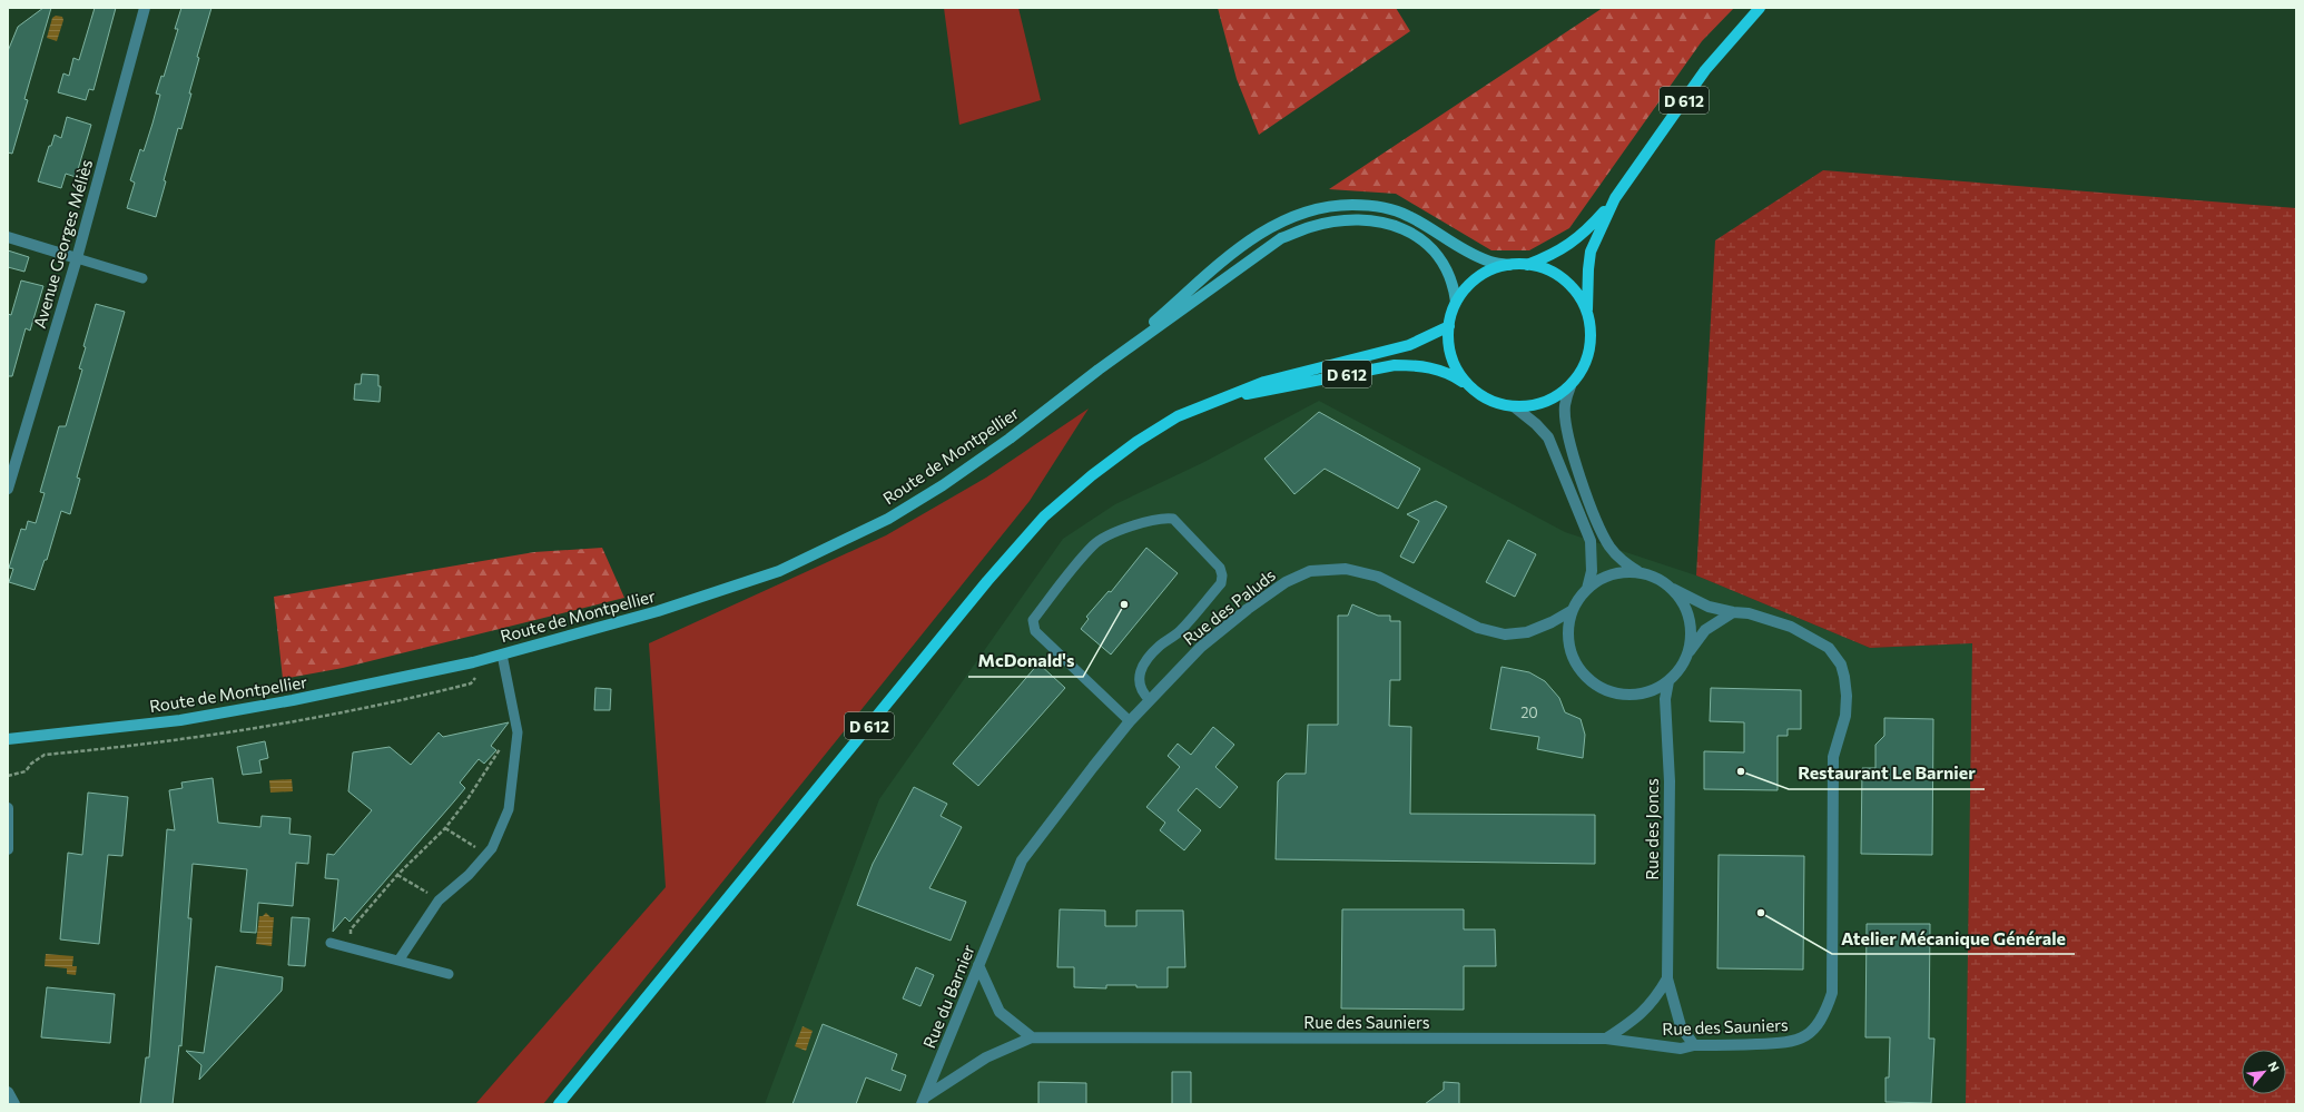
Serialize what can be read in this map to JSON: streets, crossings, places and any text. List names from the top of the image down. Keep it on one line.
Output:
{"streets":{"main road":["D 612","Route de Montpellier"],"street":["Avenue Georges Méliès","Rue des Paluds","Rue des Joncs","Rue du Barnier","Rue des Sauniers"]},"crossings":[["Rue des Paluds","Rue des Joncs"],["Rue des Paluds","Rue du Barnier"],["Rue des Paluds","Rue des Sauniers"],["Rue des Joncs","Rue des Sauniers"],["Rue du Barnier","Rue des Sauniers"]],"places":["McDonald's","Restaurant Le Barnier","Atelier Mécanique Générale"],"house_numbers":["20"],"north":"top right"}
